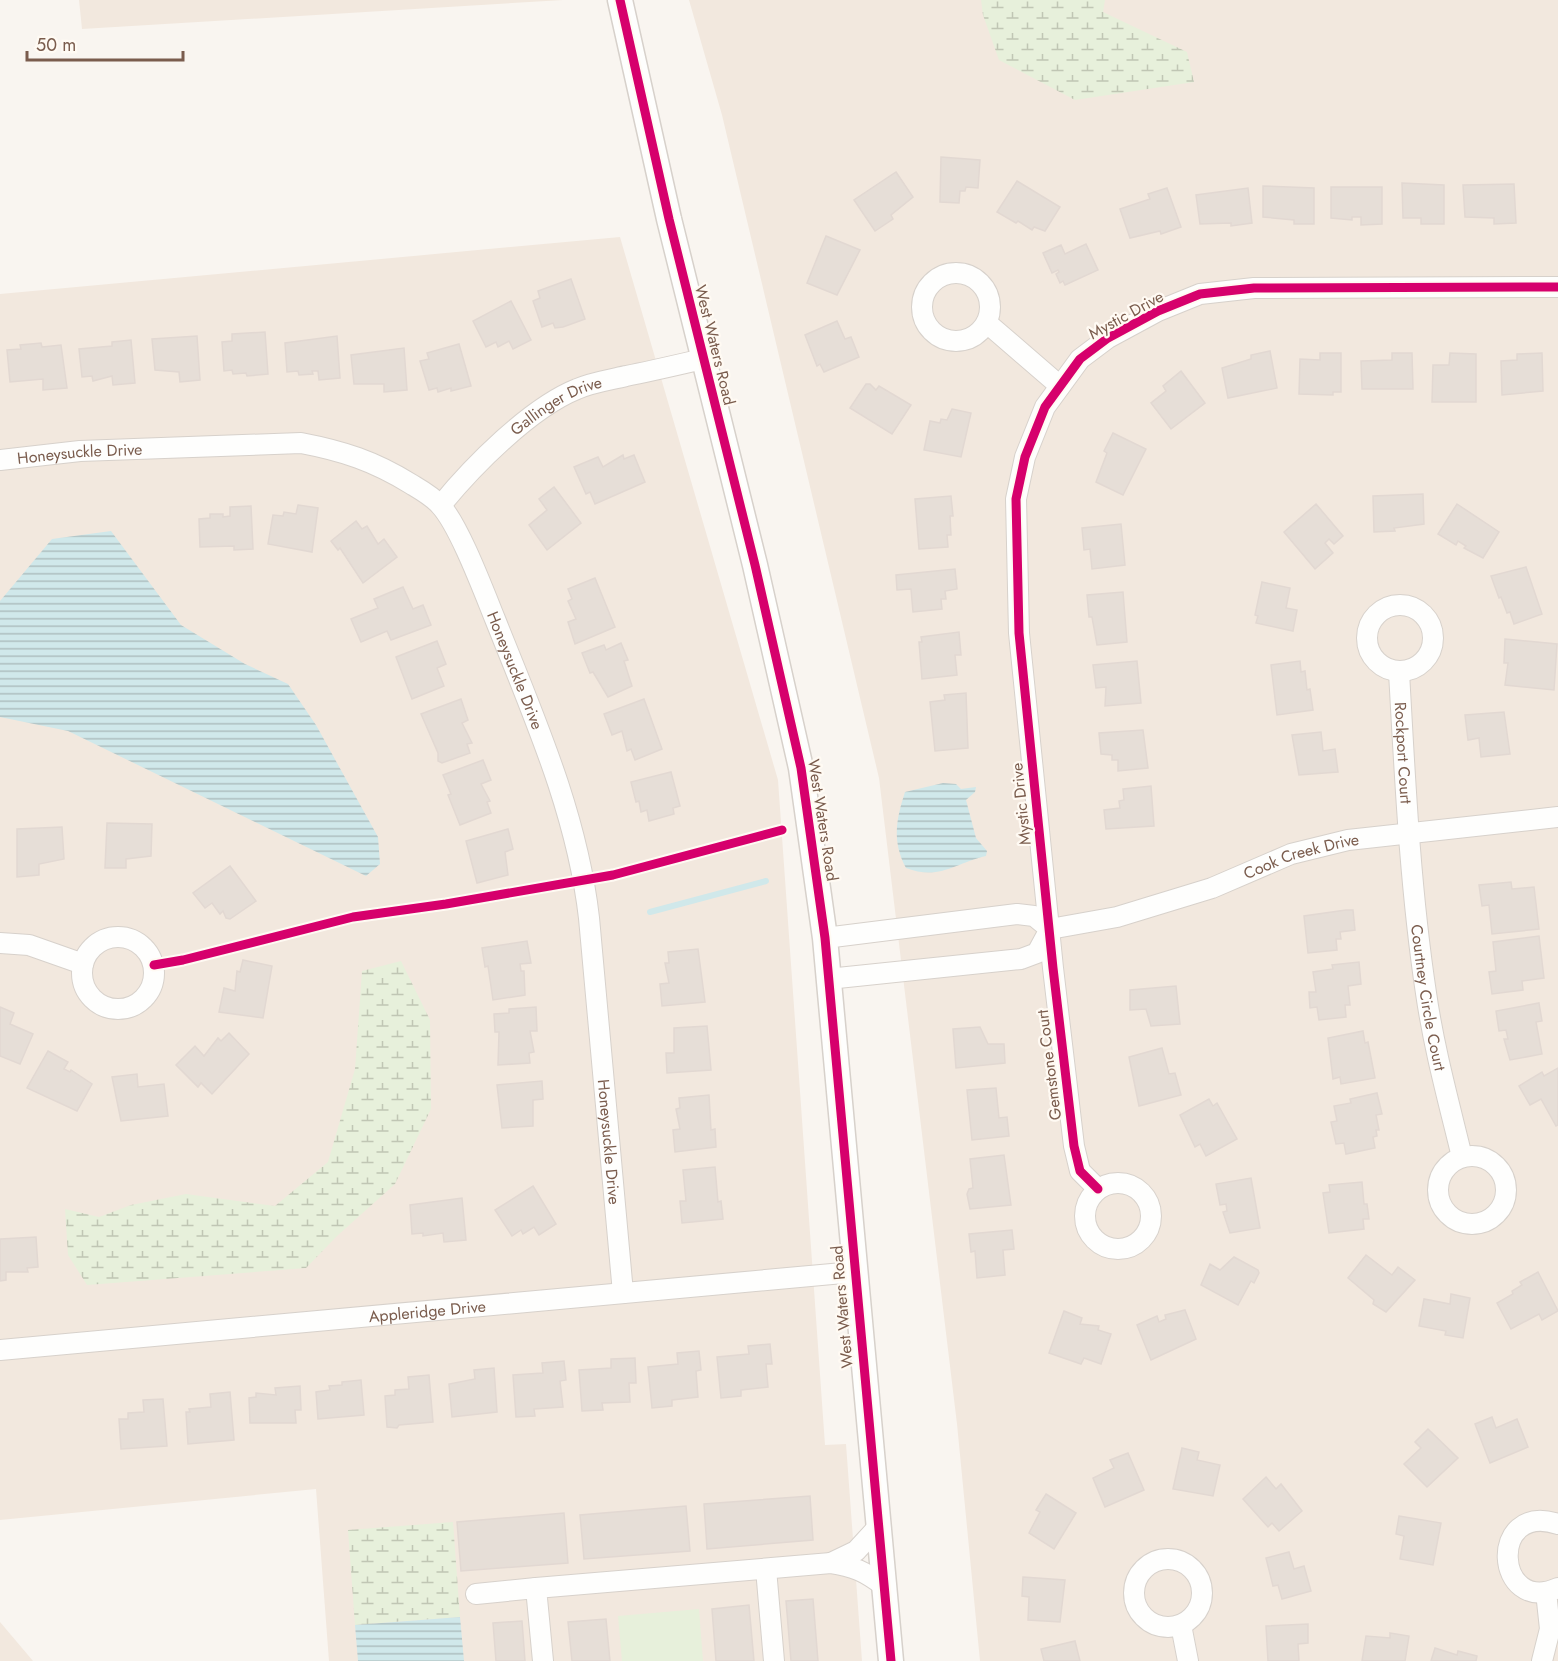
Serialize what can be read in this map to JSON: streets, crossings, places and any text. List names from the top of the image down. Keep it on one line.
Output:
{"streets":{"street":["Mystic Drive","West Waters Road","Gallinger Drive","Honeysuckle Drive","Rockport Court","Cook Creek Drive","Courtney Circle Court","Gemstone Court","Appleridge Drive"]},"crossings":[["Mystic Drive","Cook Creek Drive"],["Mystic Drive","Gemstone Court"],["West Waters Road","Gallinger Drive"],["West Waters Road","Appleridge Drive"],["Gallinger Drive","Honeysuckle Drive"],["Honeysuckle Drive","Appleridge Drive"],["Rockport Court","Cook Creek Drive"],["Rockport Court","Courtney Circle Court"],["Cook Creek Drive","Courtney Circle Court"],["Cook Creek Drive","Gemstone Court"]],"scale_bar":"50 m"}
